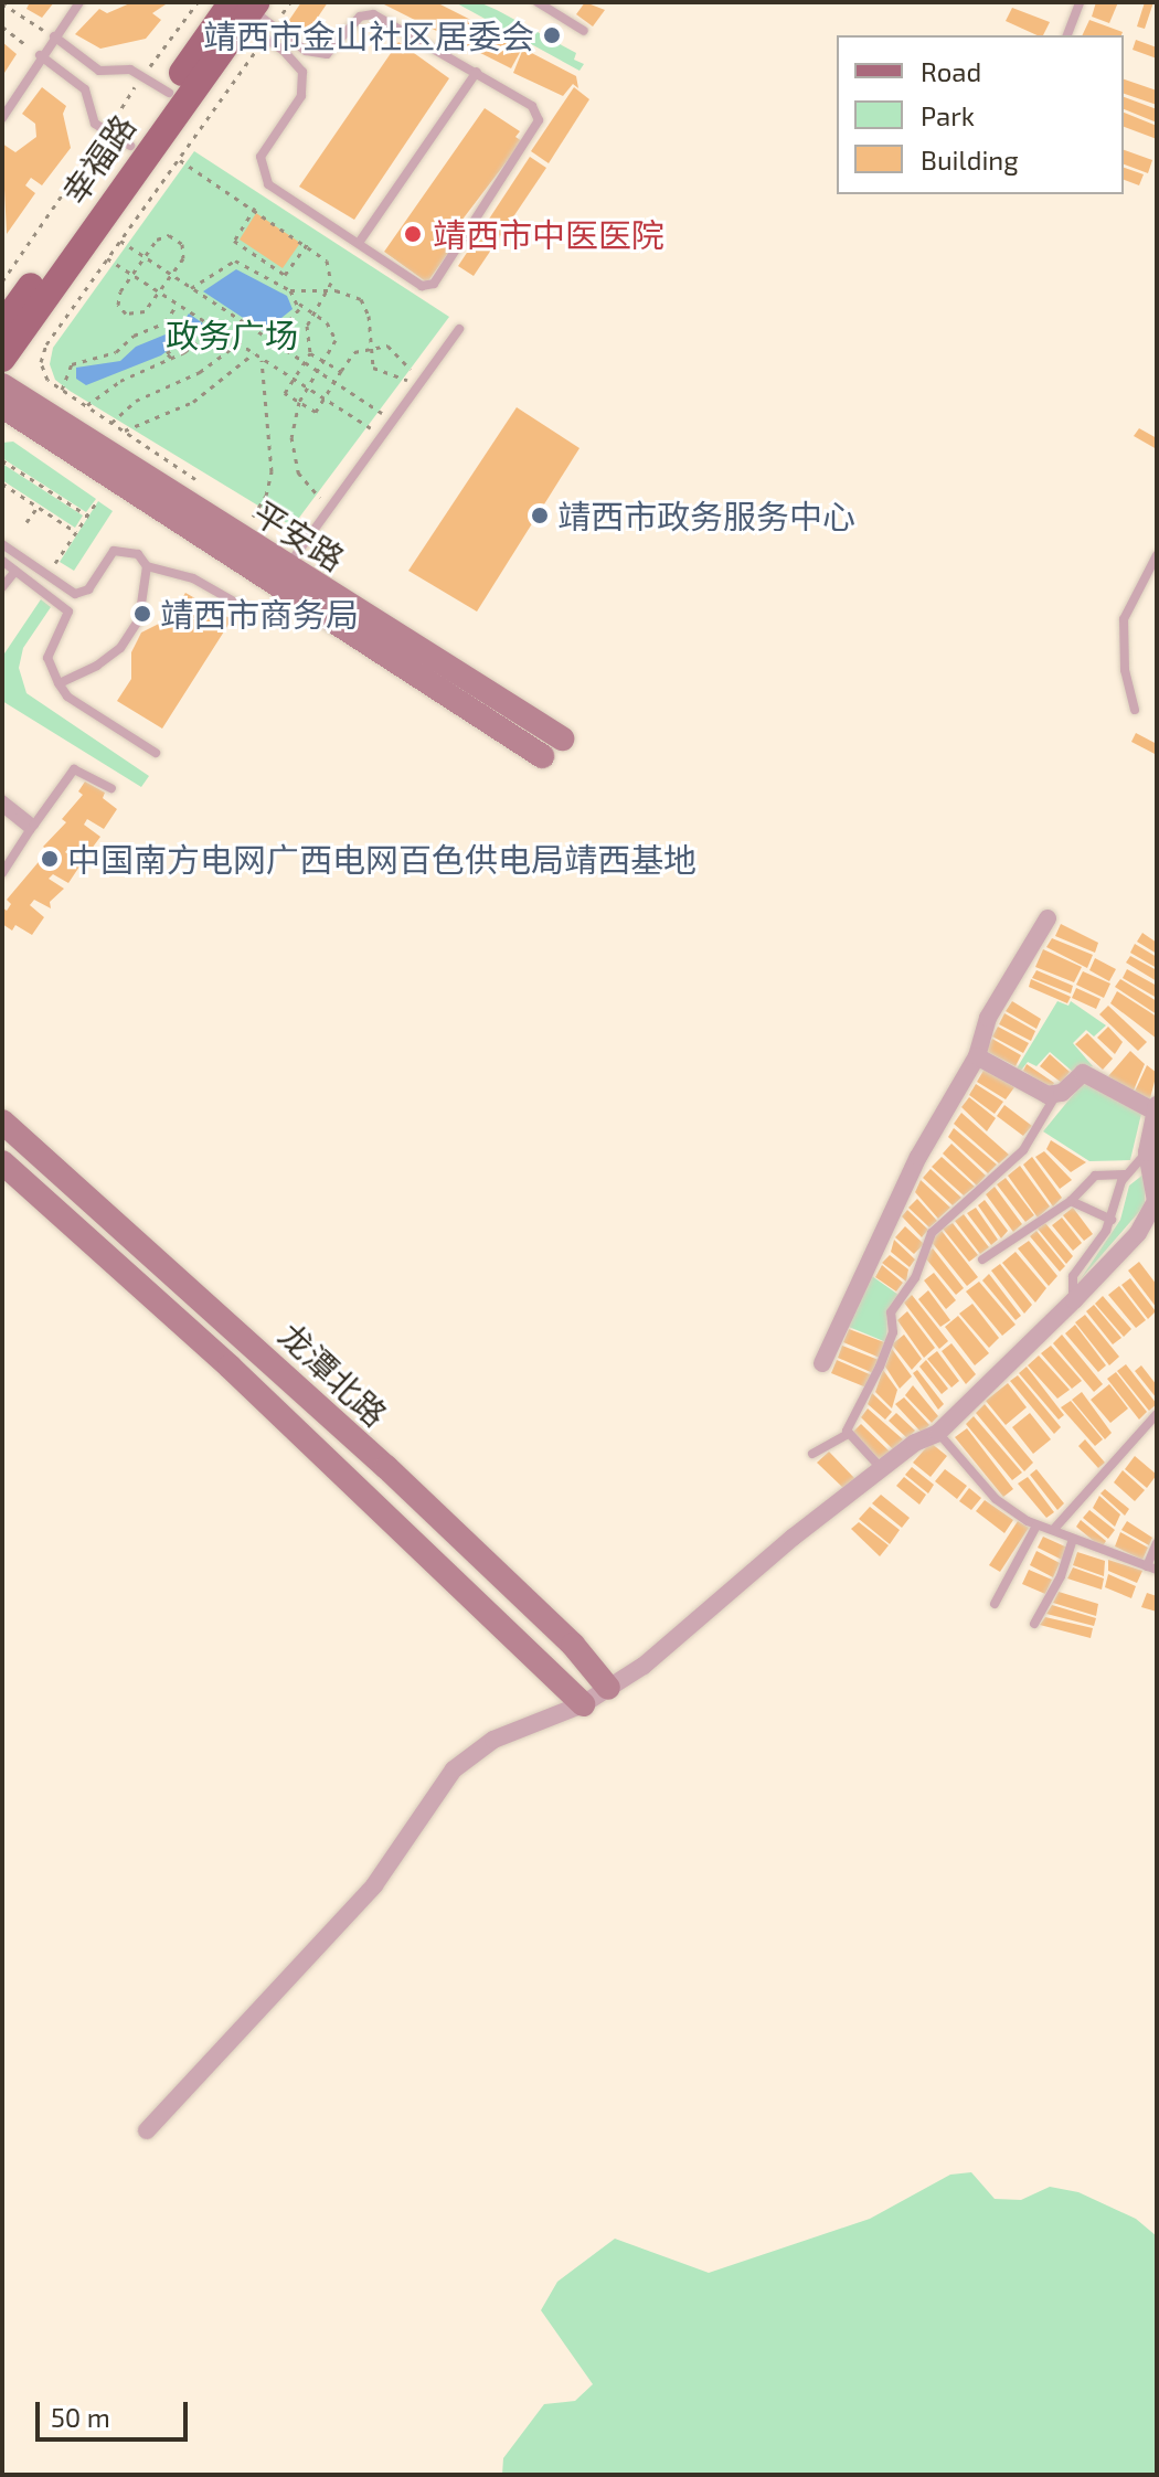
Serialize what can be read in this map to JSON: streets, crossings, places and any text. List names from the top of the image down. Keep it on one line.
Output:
{"streets":{"main road":["幸福路","平安路","龙潭北路"]},"parks":["政务广场"],"places":["靖西市金山社区居委会","靖西市中医医院","靖西市政务服务中心","靖西市商务局","中国南方电网广西电网百色供电局靖西基地"],"legend":["Road","Park","Building"],"scale_bar":"50 m"}
